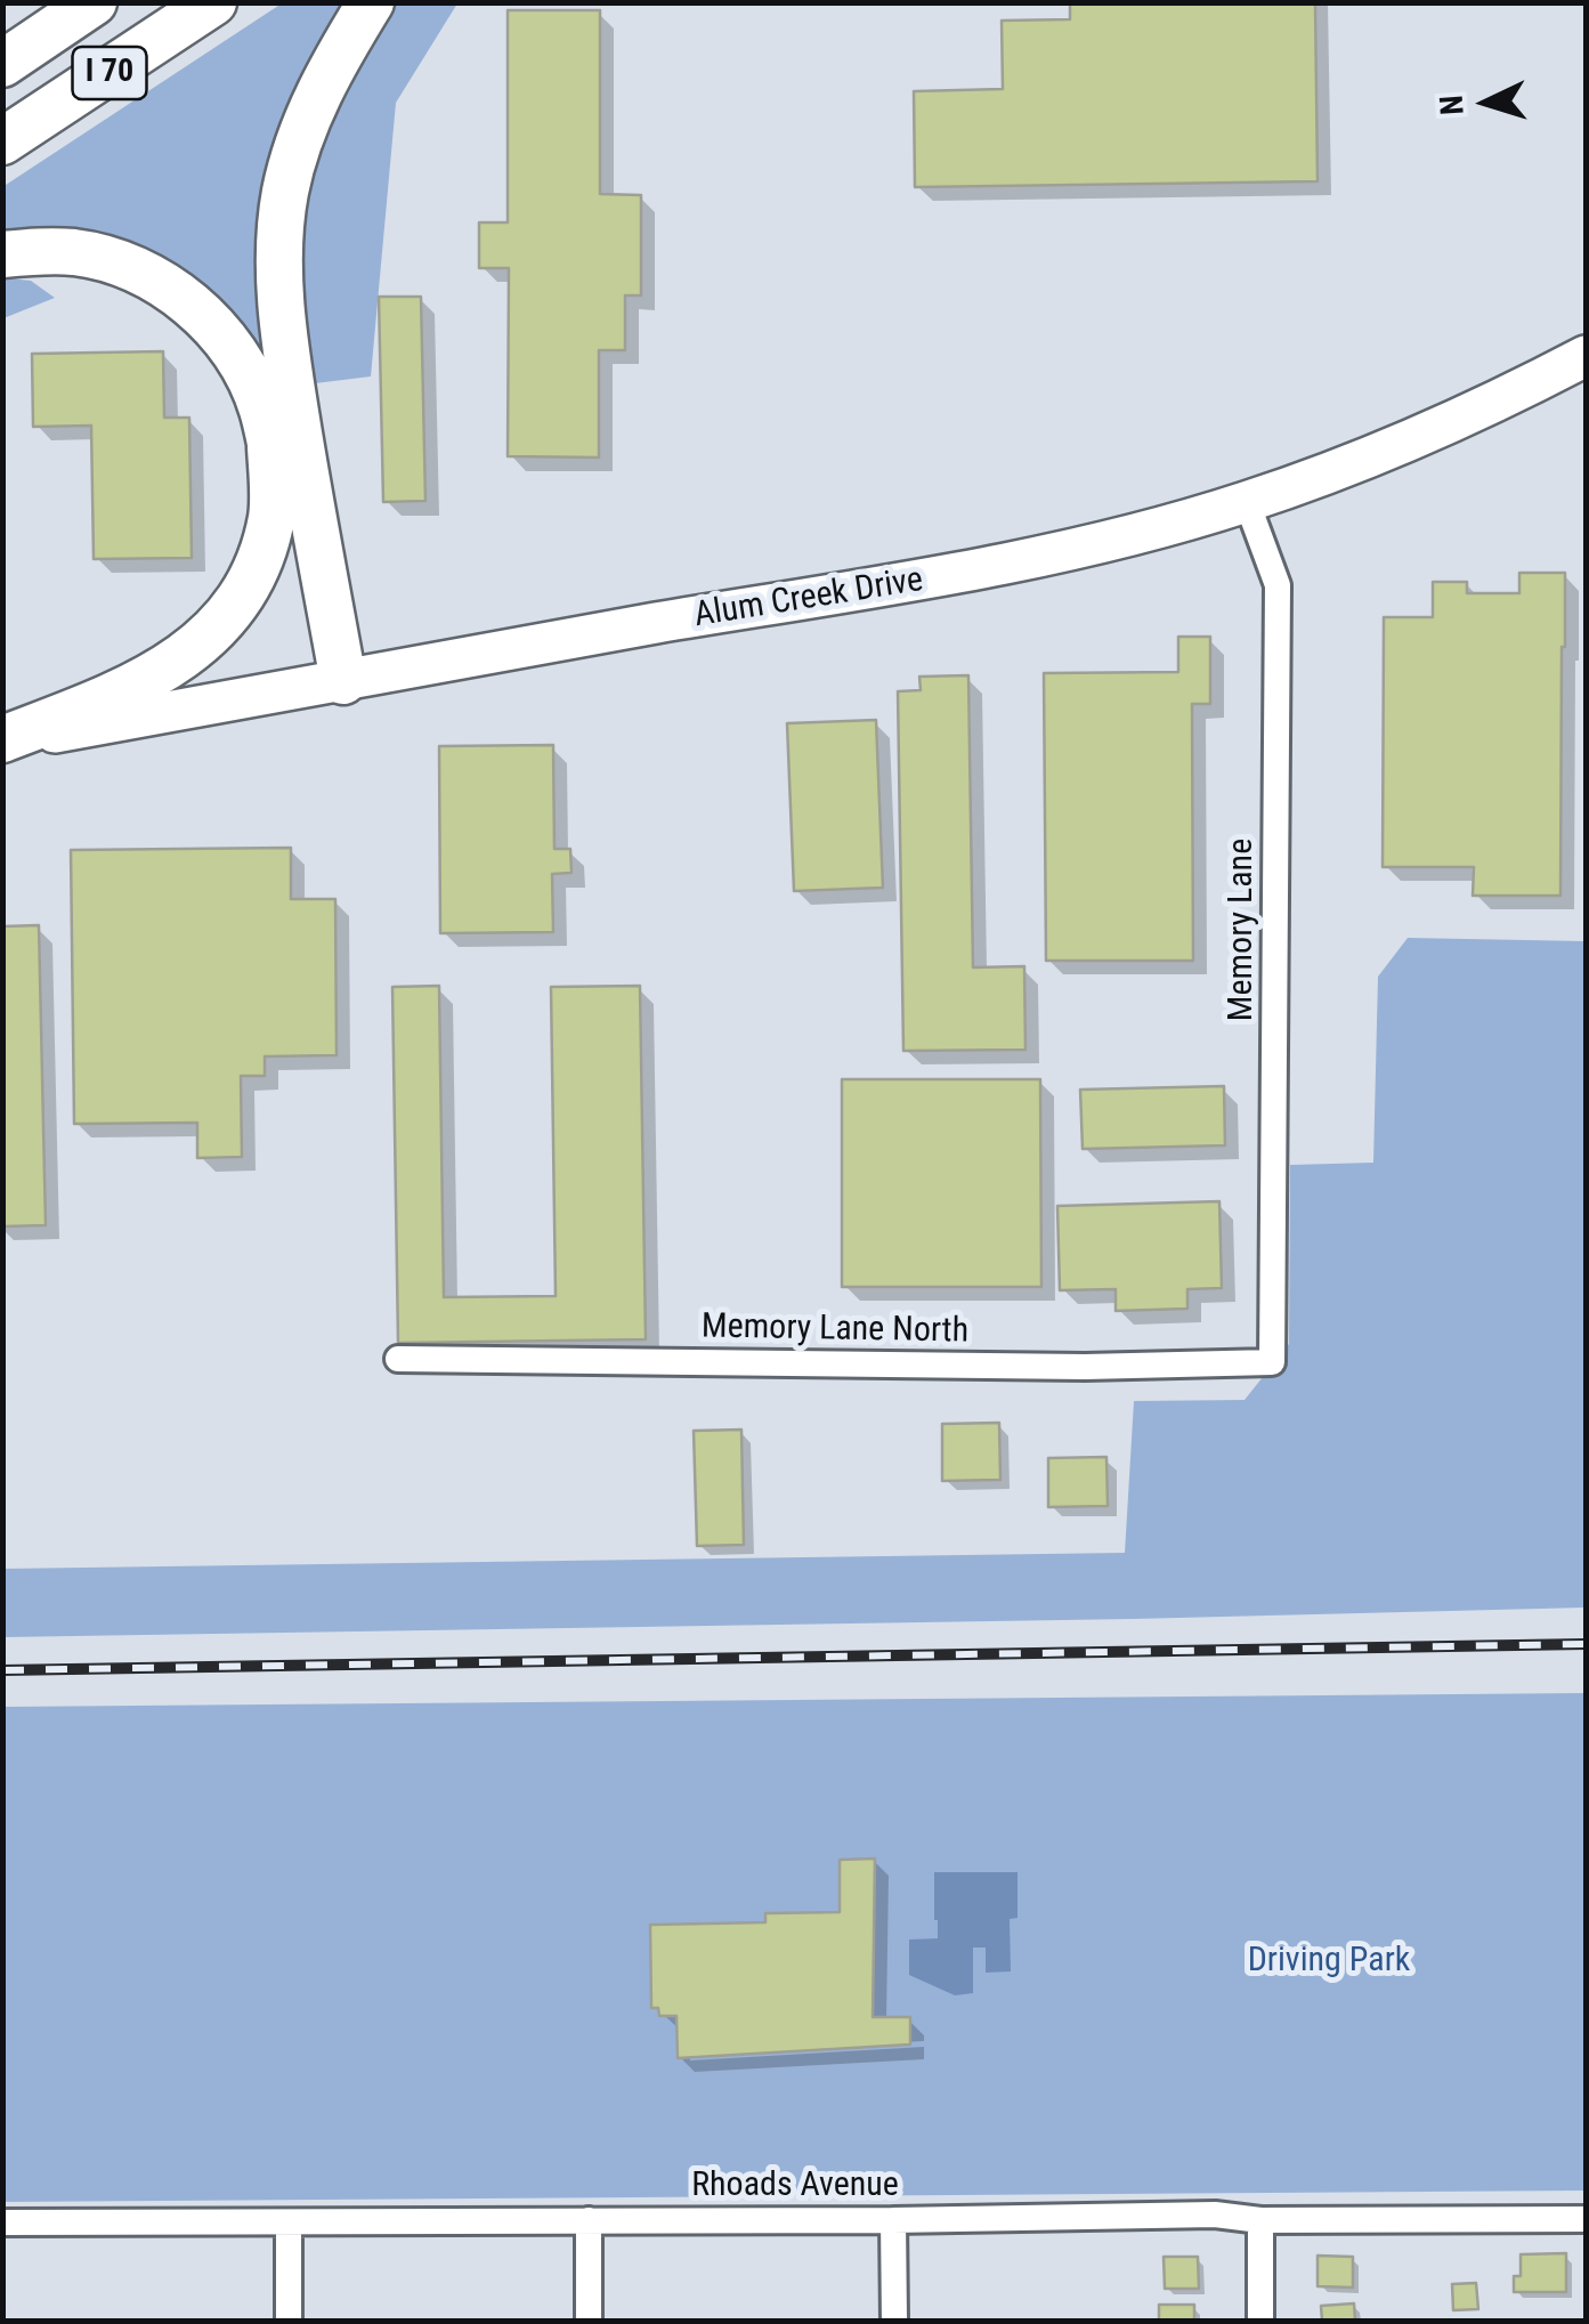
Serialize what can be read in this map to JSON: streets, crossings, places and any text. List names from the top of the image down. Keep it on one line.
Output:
{"streets":{"highway":["I 70"],"main road":["Alum Creek Drive"],"street":["Memory Lane","Memory Lane North","Rhoads Avenue"]},"crossings":[["Alum Creek Drive","Memory Lane"],["Memory Lane","Memory Lane North"]],"parks":["Driving Park"],"north":"left"}
